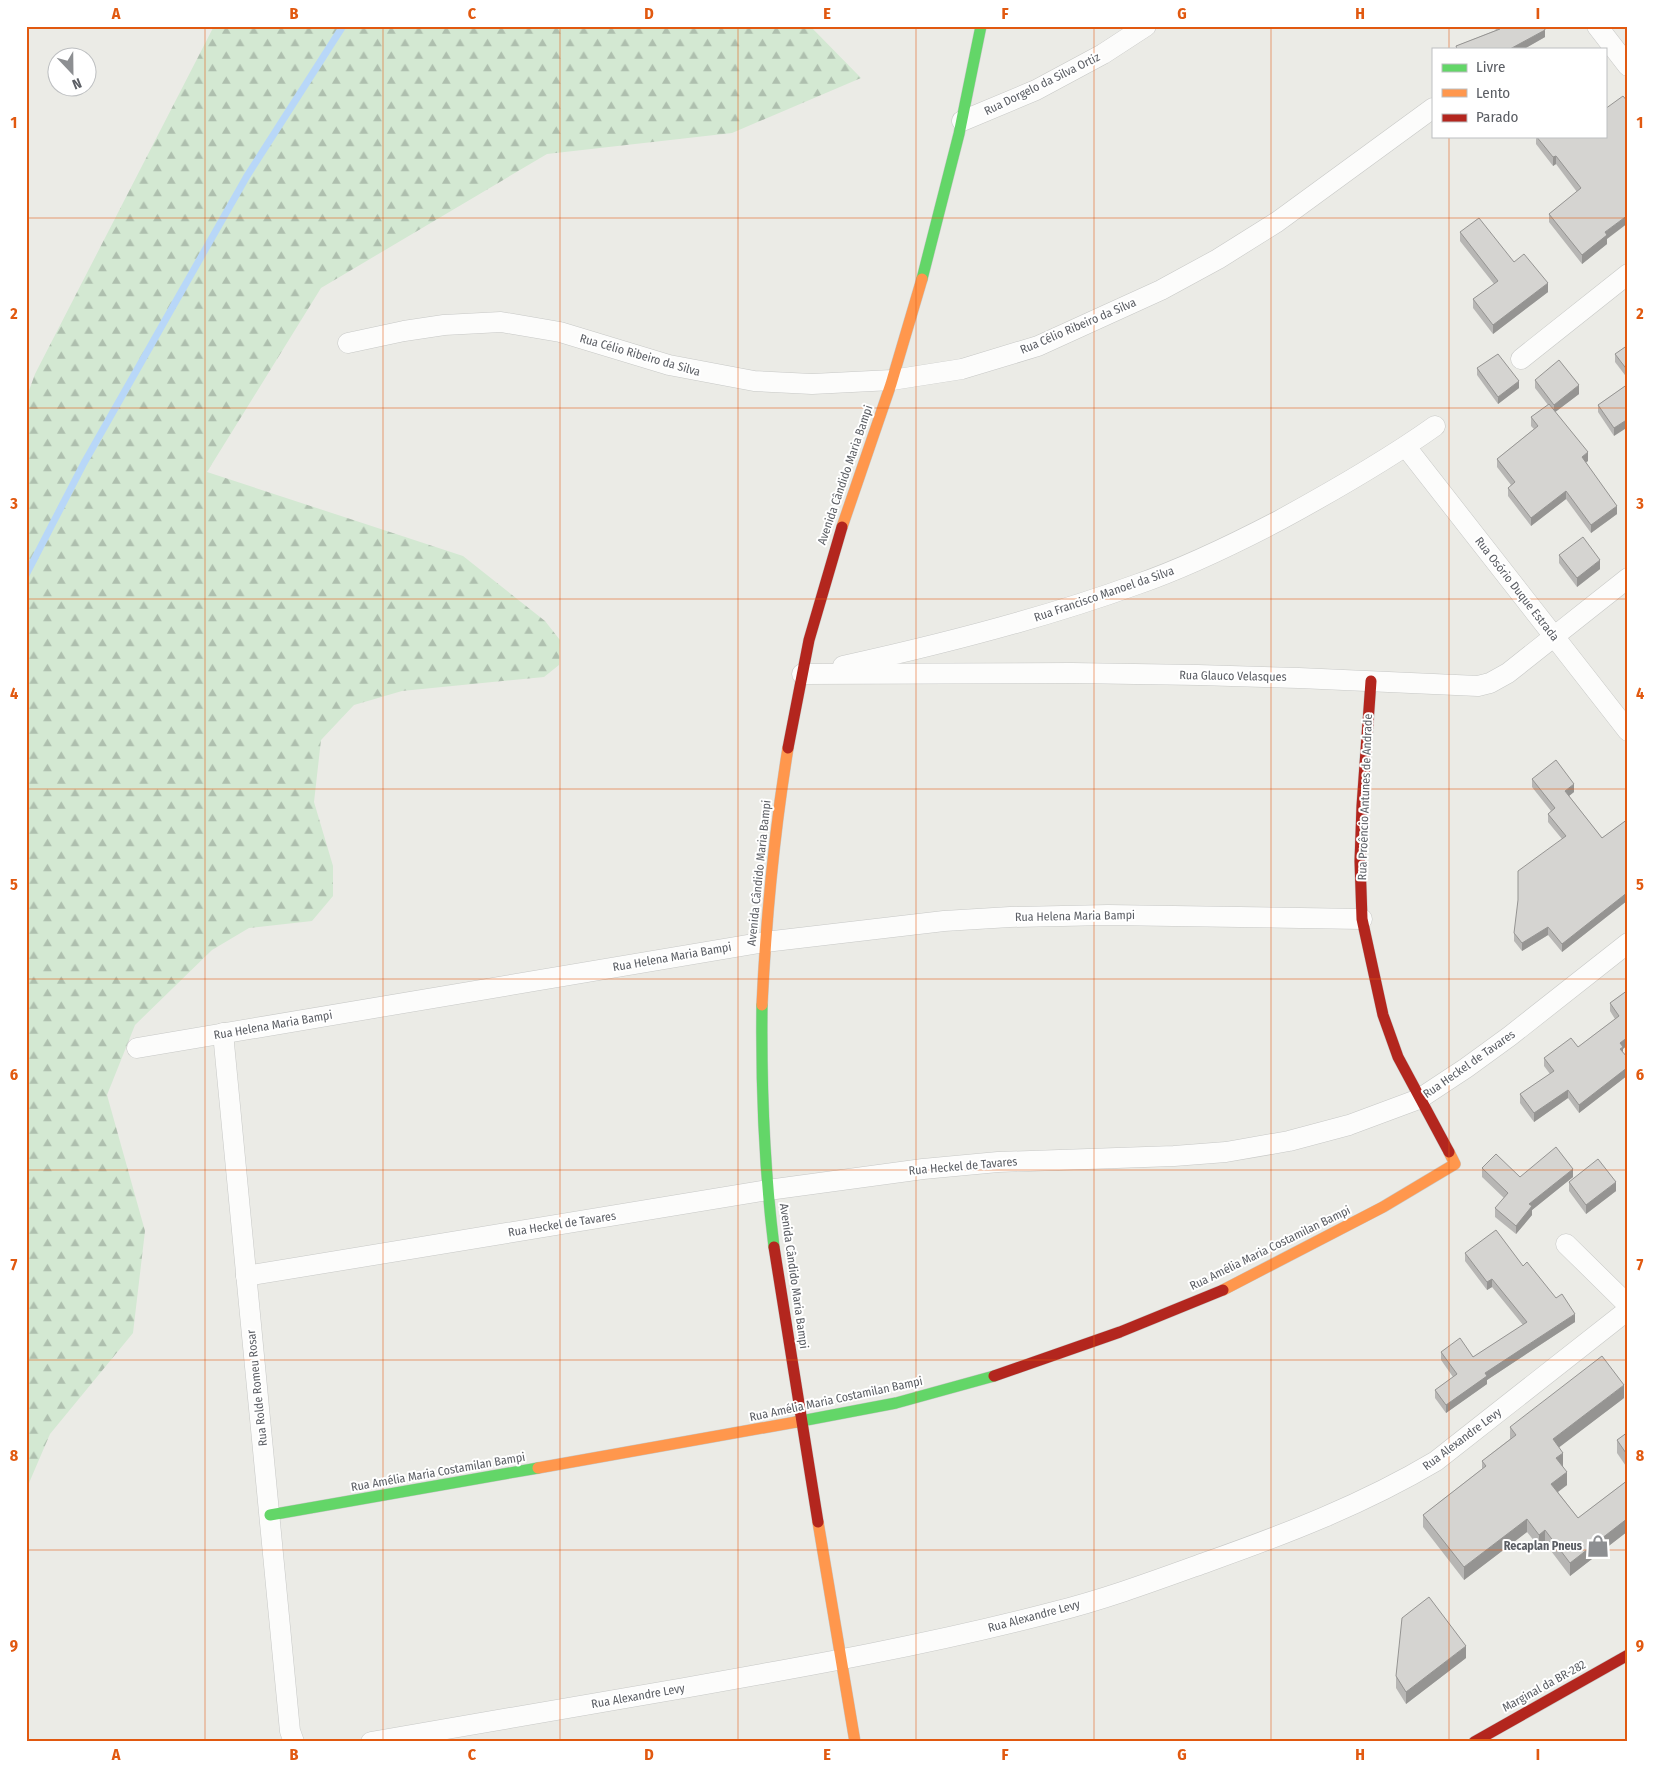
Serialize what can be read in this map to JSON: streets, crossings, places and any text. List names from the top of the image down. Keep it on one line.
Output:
{"streets":{"street":["Rua Dorgelo da Silva Ortiz","Rua Célio Ribeiro da Silva","Avenida Cândido Maria Bampi","Rua Osório Duque Estrada","Rua Francisco Manoel da Silva","Rua Glauco Velasques","Rua Proêncio Antunes de Andrade","Rua Helena Maria Bampi","Rua Heckel de Tavares","Rua Amélia Maria Costamilan Bampi","Rua Rolde Romeu Rosar","Rua Alexandre Levy","Marginal da BR-282"]},"crossings":[["Rua Dorgelo da Silva Ortiz","Avenida Cândido Maria Bampi"],["Rua Célio Ribeiro da Silva","Avenida Cândido Maria Bampi"],["Avenida Cândido Maria Bampi","Rua Francisco Manoel da Silva"],["Avenida Cândido Maria Bampi","Rua Glauco Velasques"],["Avenida Cândido Maria Bampi","Rua Helena Maria Bampi"],["Avenida Cândido Maria Bampi","Rua Heckel de Tavares"],["Avenida Cândido Maria Bampi","Rua Amélia Maria Costamilan Bampi"],["Avenida Cândido Maria Bampi","Rua Alexandre Levy"],["Rua Osório Duque Estrada","Rua Francisco Manoel da Silva"],["Rua Osório Duque Estrada","Rua Glauco Velasques"],["Rua Francisco Manoel da Silva","Rua Glauco Velasques"],["Rua Glauco Velasques","Rua Proêncio Antunes de Andrade"],["Rua Proêncio Antunes de Andrade","Rua Helena Maria Bampi"],["Rua Proêncio Antunes de Andrade","Rua Heckel de Tavares"],["Rua Proêncio Antunes de Andrade","Rua Amélia Maria Costamilan Bampi"],["Rua Helena Maria Bampi","Rua Rolde Romeu Rosar"],["Rua Heckel de Tavares","Rua Rolde Romeu Rosar"],["Rua Amélia Maria Costamilan Bampi","Rua Rolde Romeu Rosar"]],"places":{"shop":["Recaplan Pneus"]},"legend":["Livre","Lento","Parado"],"north":"bottom","grid":{"columns":["A","B","C","D","E","F","G","H","I"],"rows":["1","2","3","4","5","6","7","8","9"]}}
